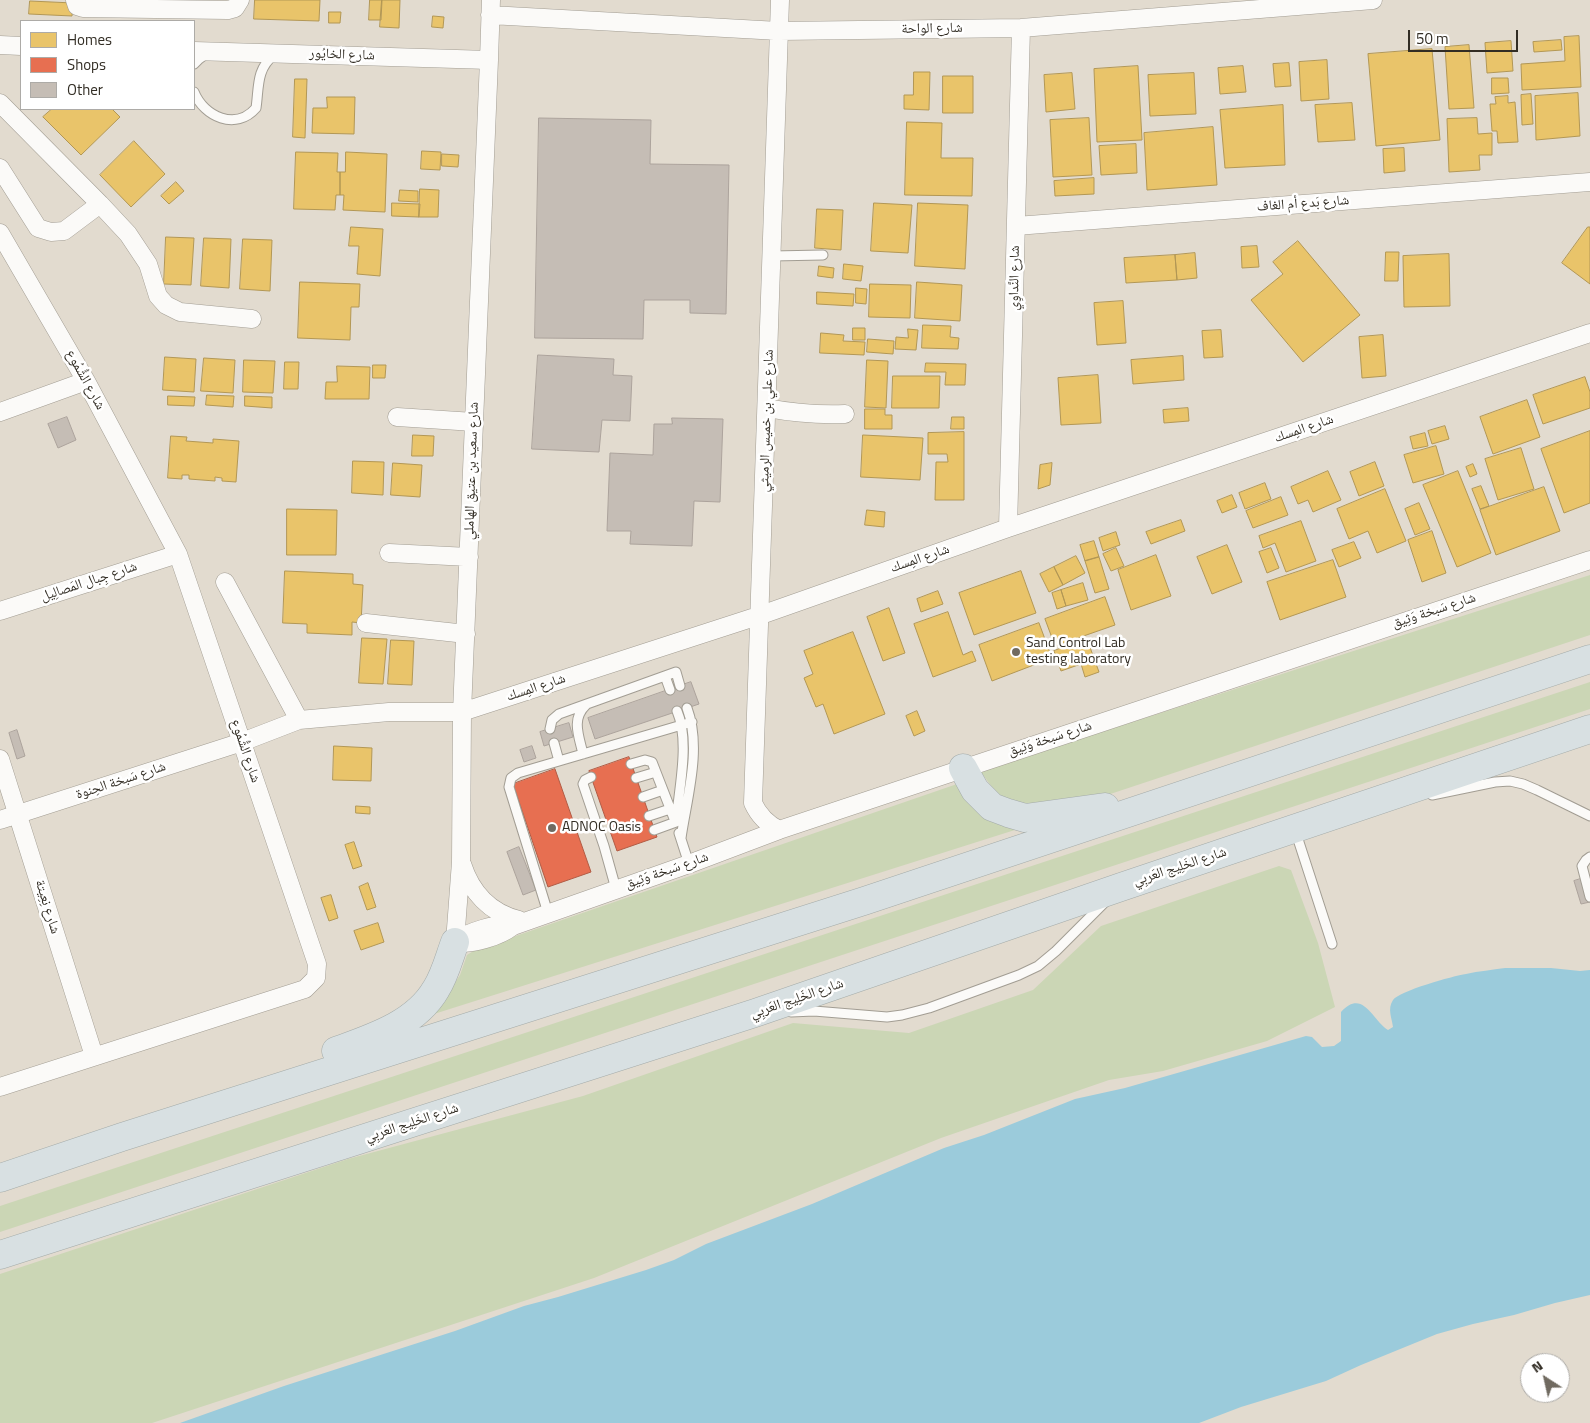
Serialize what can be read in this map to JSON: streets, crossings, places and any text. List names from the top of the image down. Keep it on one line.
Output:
{"streets":{"highway":["شارع الخَلِيج العَربِي"],"street":["شارع الواحة","شارع الخايُور","شارع بَدع أم الغاف","شارع النَّداوِي","شارع الشُّمُوع","شارع علي بن خميس الرميثي","شارع المِسك","شارع سعيد بن عتيق الهاملي","شارع جِبال المَصالِيل","شارع سَبخة وَثِيق","شارع سَبخة الحِنوة","شارع نِعِيتة"]},"crossings":[["شارع الواحة","شارع النَّداوِي"],["شارع الواحة","شارع علي بن خميس الرميثي"],["شارع الواحة","شارع سعيد بن عتيق الهاملي"],["شارع الخايُور","شارع سعيد بن عتيق الهاملي"],["شارع بَدع أم الغاف","شارع النَّداوِي"],["شارع النَّداوِي","شارع المِسك"],["شارع الشُّمُوع","شارع المِسك"],["شارع الشُّمُوع","شارع جِبال المَصالِيل"],["شارع الشُّمُوع","شارع سَبخة الحِنوة"],["شارع الشُّمُوع","شارع نِعِيتة"],["شارع علي بن خميس الرميثي","شارع المِسك"],["شارع علي بن خميس الرميثي","شارع سَبخة وَثِيق"],["شارع المِسك","شارع سعيد بن عتيق الهاملي"],["شارع المِسك","شارع سَبخة الحِنوة"],["شارع سعيد بن عتيق الهاملي","شارع سَبخة وَثِيق"],["شارع سَبخة الحِنوة","شارع نِعِيتة"]],"places":["Sand Control Lab testing laboratory","ADNOC Oasis"],"legend":["Homes","Shops","Other"],"scale_bar":"50 m","north":"top left"}
